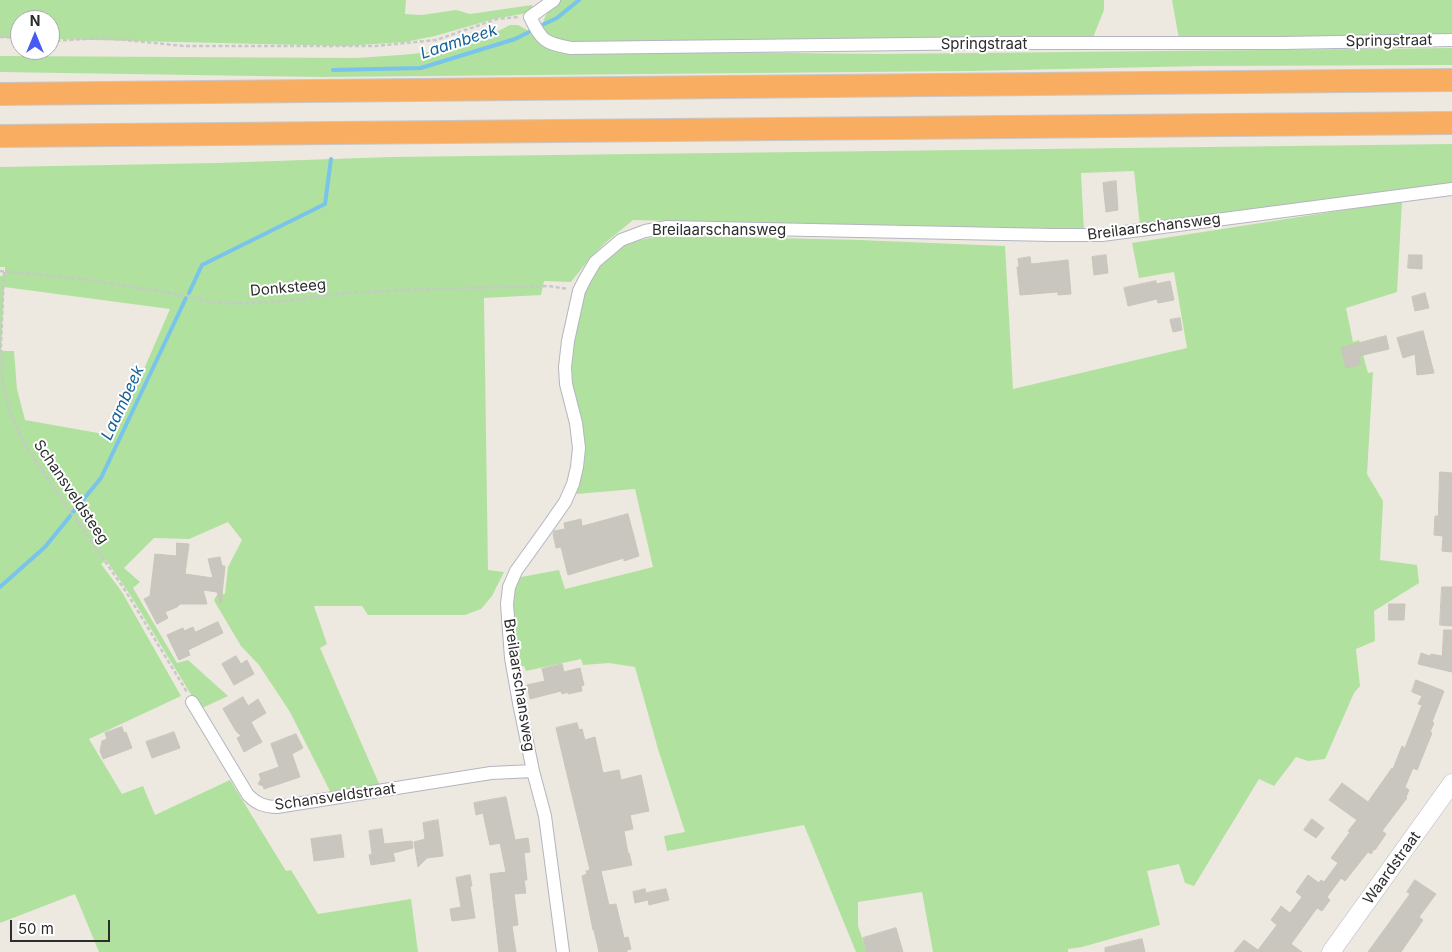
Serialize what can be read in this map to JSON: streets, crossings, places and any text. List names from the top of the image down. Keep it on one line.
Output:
{"streets":{"street":["Springstraat","Breilaarschansweg","Schansveldstraat","Waardstraat"],"path":["Donksteeg","Schansveldsteeg"]},"crossings":[["Breilaarschansweg","Donksteeg"],["Breilaarschansweg","Schansveldstraat"],["Donksteeg","Schansveldsteeg"],["Schansveldsteeg","Schansveldstraat"]],"water":["Laambeek"],"scale_bar":"50 m","north":"top"}
